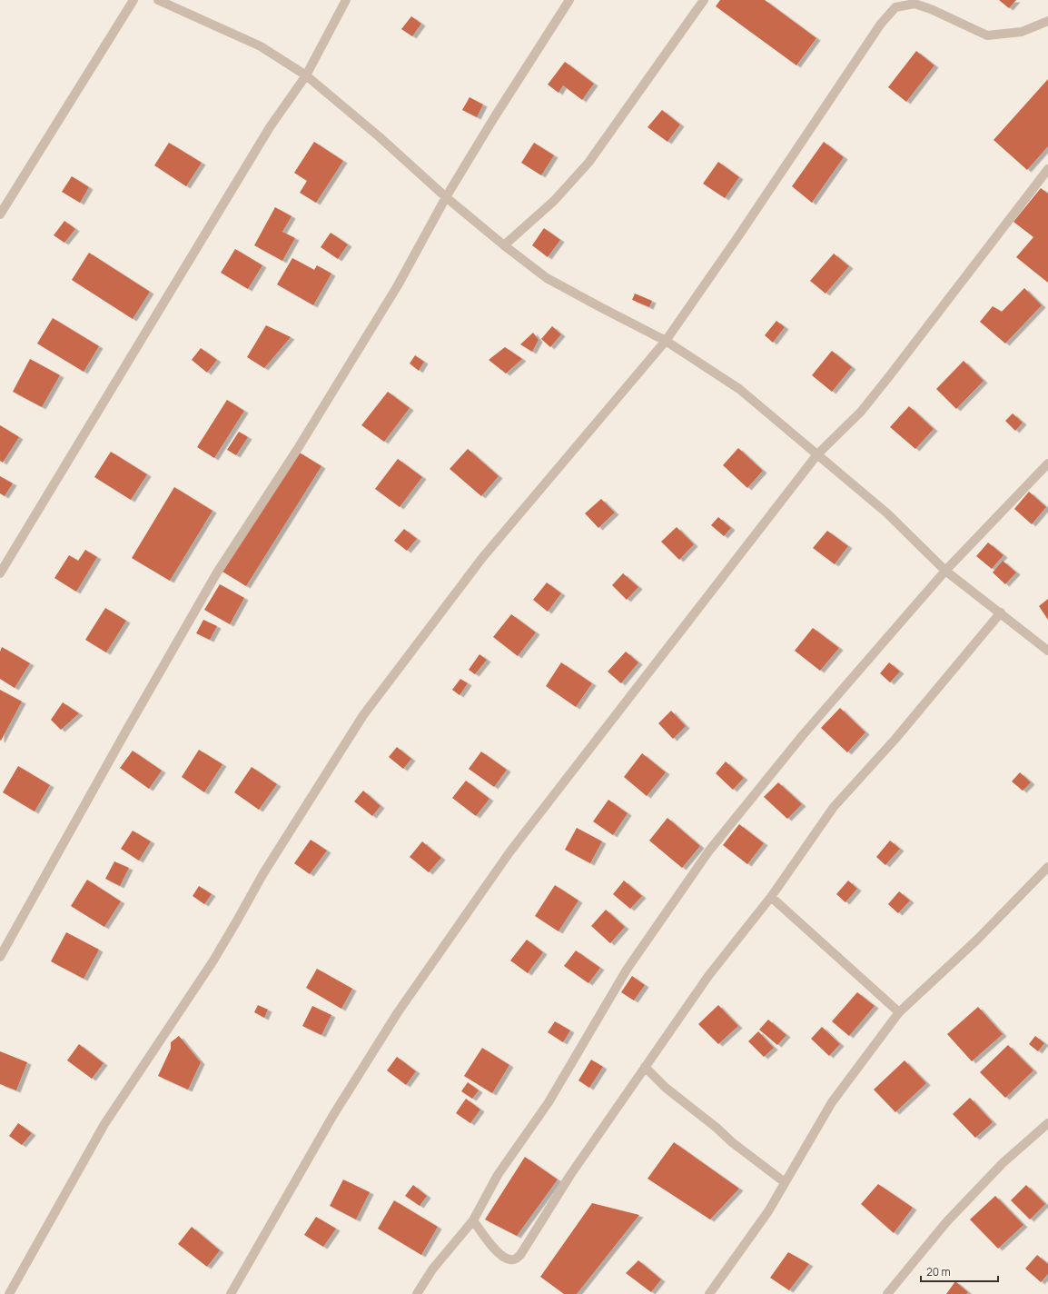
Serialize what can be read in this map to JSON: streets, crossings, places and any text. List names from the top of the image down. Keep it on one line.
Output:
{"scale_bar":"20 m"}
